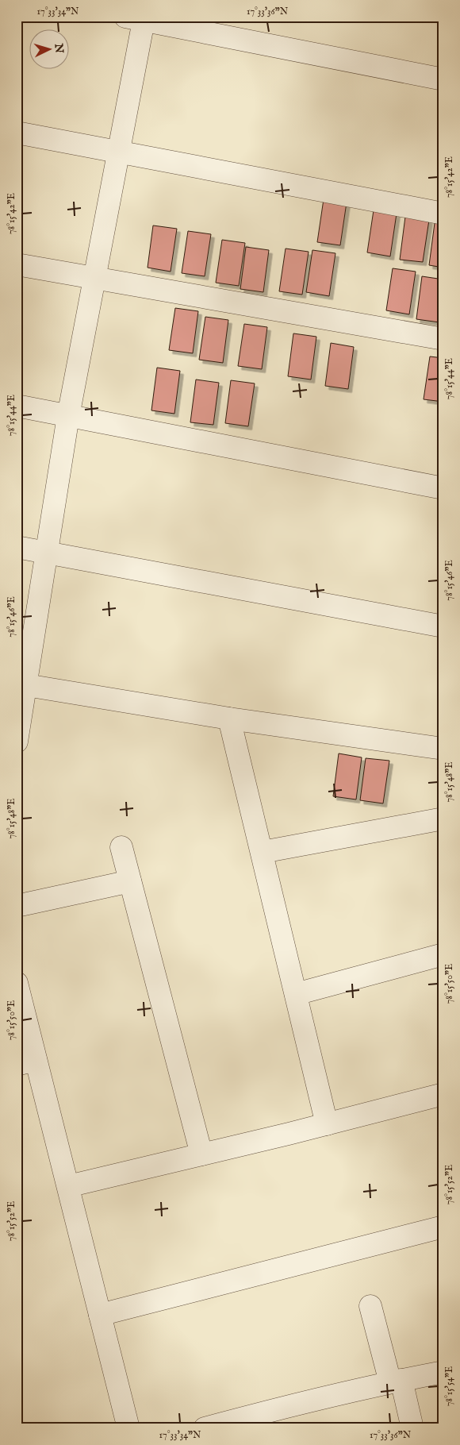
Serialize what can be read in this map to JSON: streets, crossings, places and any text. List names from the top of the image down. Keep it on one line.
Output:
{"north":"right","coordinates":["17°33'34\"N","17°33'36\"N","78°15'42\"E","78°15'44\"E","78°15'46\"E","78°15'48\"E","78°15'50\"E","78°15'52\"E","78°15'54\"E"]}
